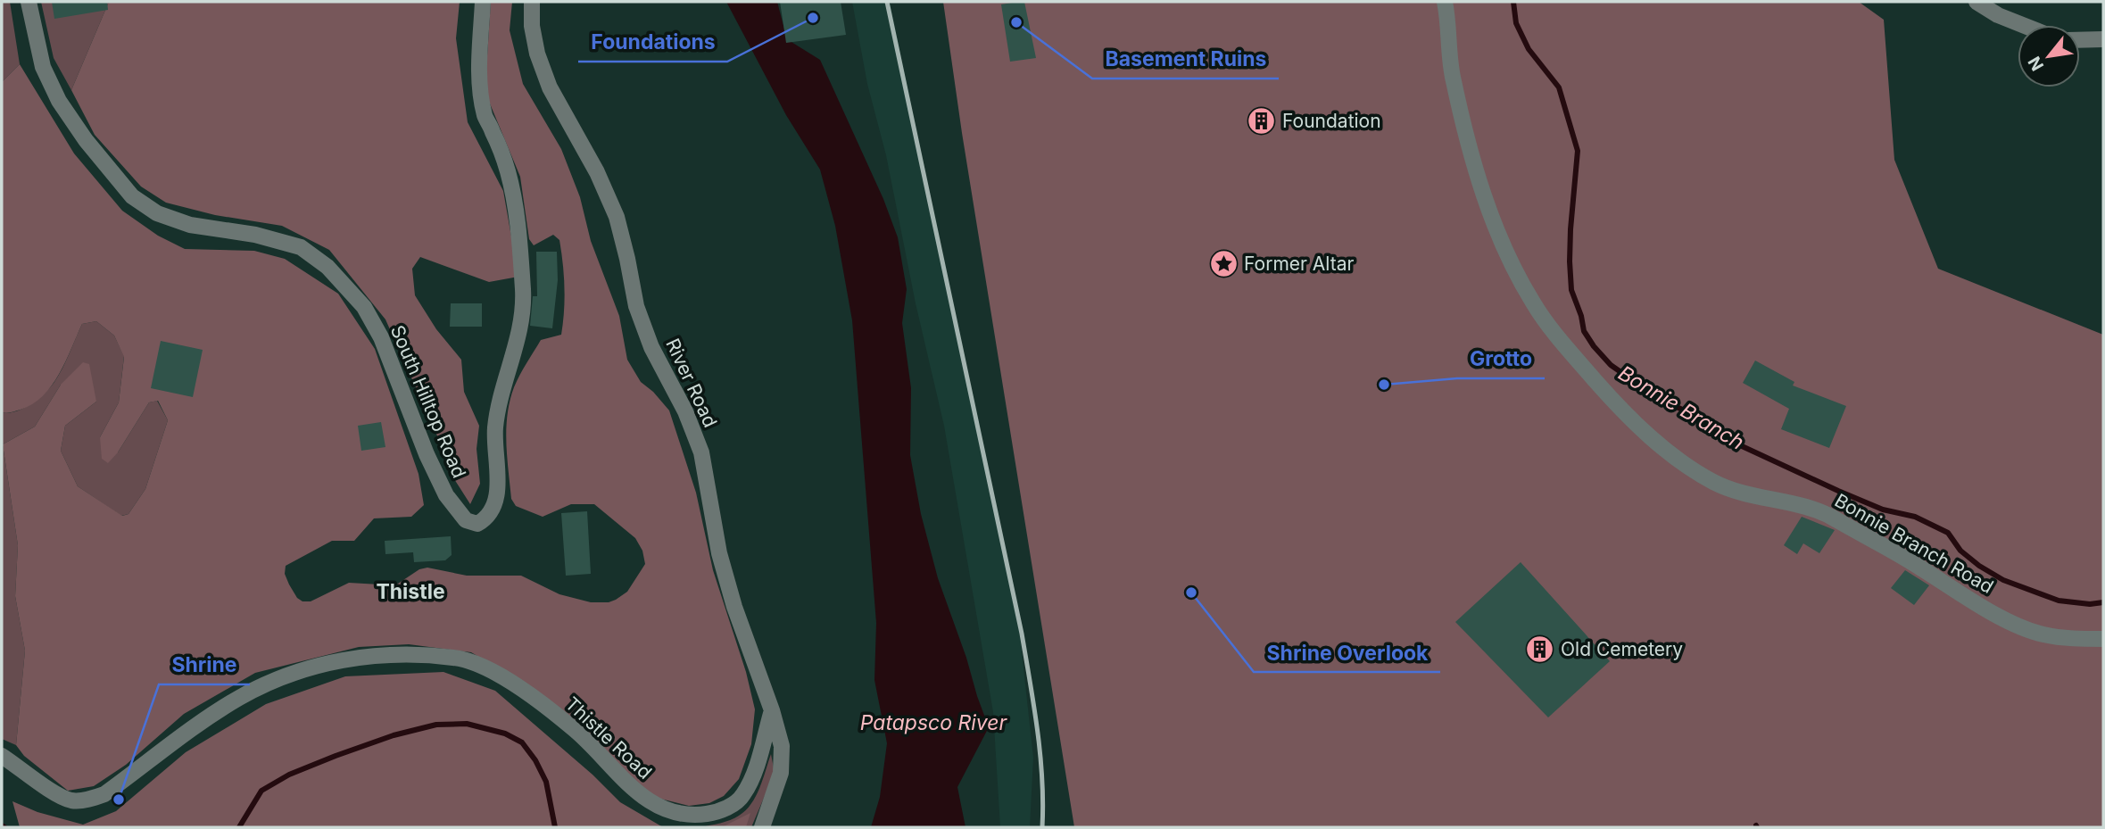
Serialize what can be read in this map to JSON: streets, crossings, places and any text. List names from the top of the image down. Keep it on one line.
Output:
{"streets":{"street":["River Road","South Hilltop Road","Bonnie Branch Road","Thistle Road"]},"crossings":[["River Road","Thistle Road"]],"districts":["Thistle"],"water":["Bonnie Branch","Patapsco River"],"places":{"other":["Foundations","Basement Ruins","Grotto","Shrine Overlook","Shrine"],"building":["Foundation","Old Cemetery"],"place":["Former Altar"]},"north":"bottom left"}
